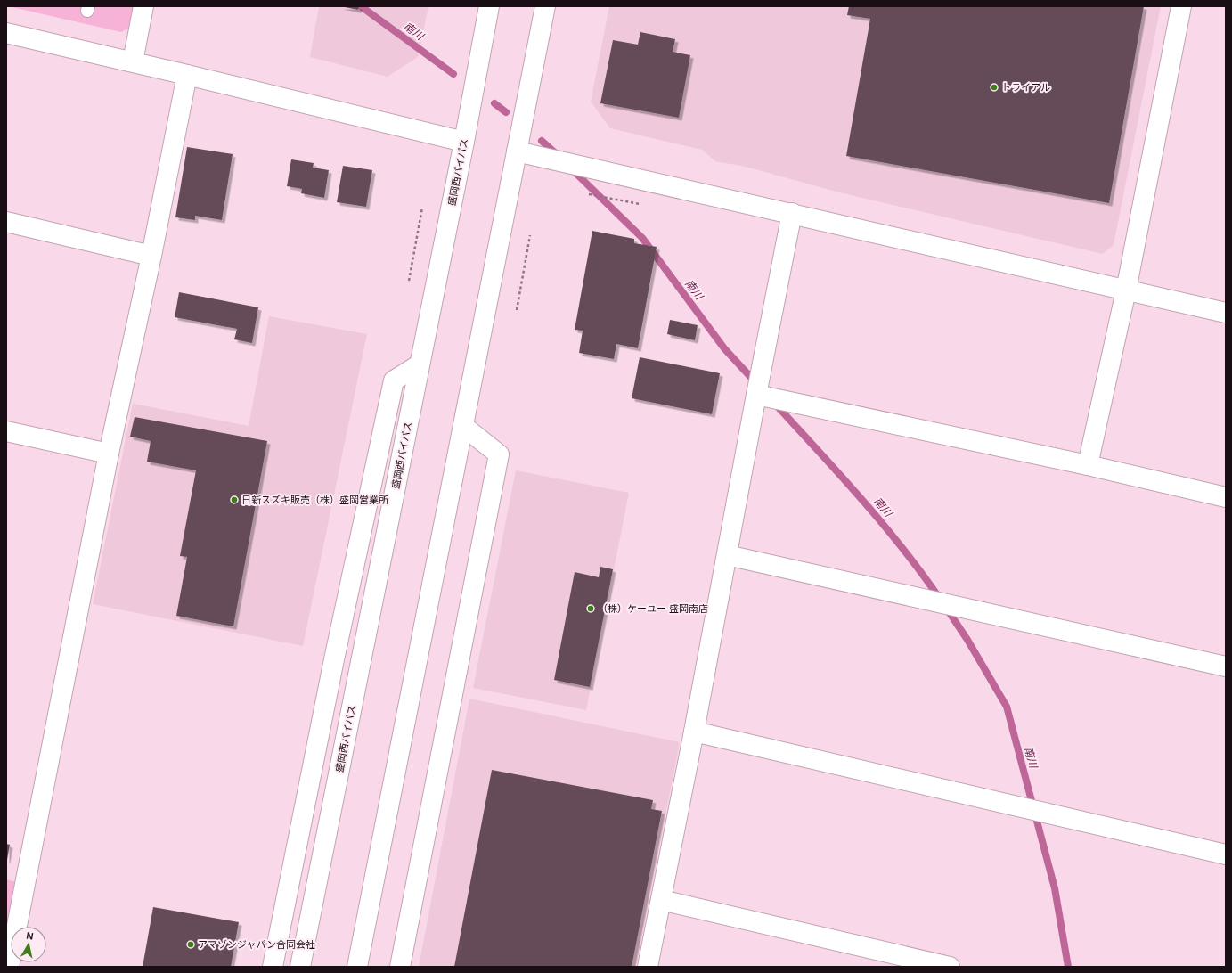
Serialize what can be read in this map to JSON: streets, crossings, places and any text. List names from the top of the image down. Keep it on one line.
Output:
{"streets":{"main road":["盛岡西バイパス"]},"water":["南川"],"places":["トライアル","日新スズキ販売（株）盛岡営業所","（株）ケーユー 盛岡南店","アマゾンジャパン合同会社"],"north":"top"}
